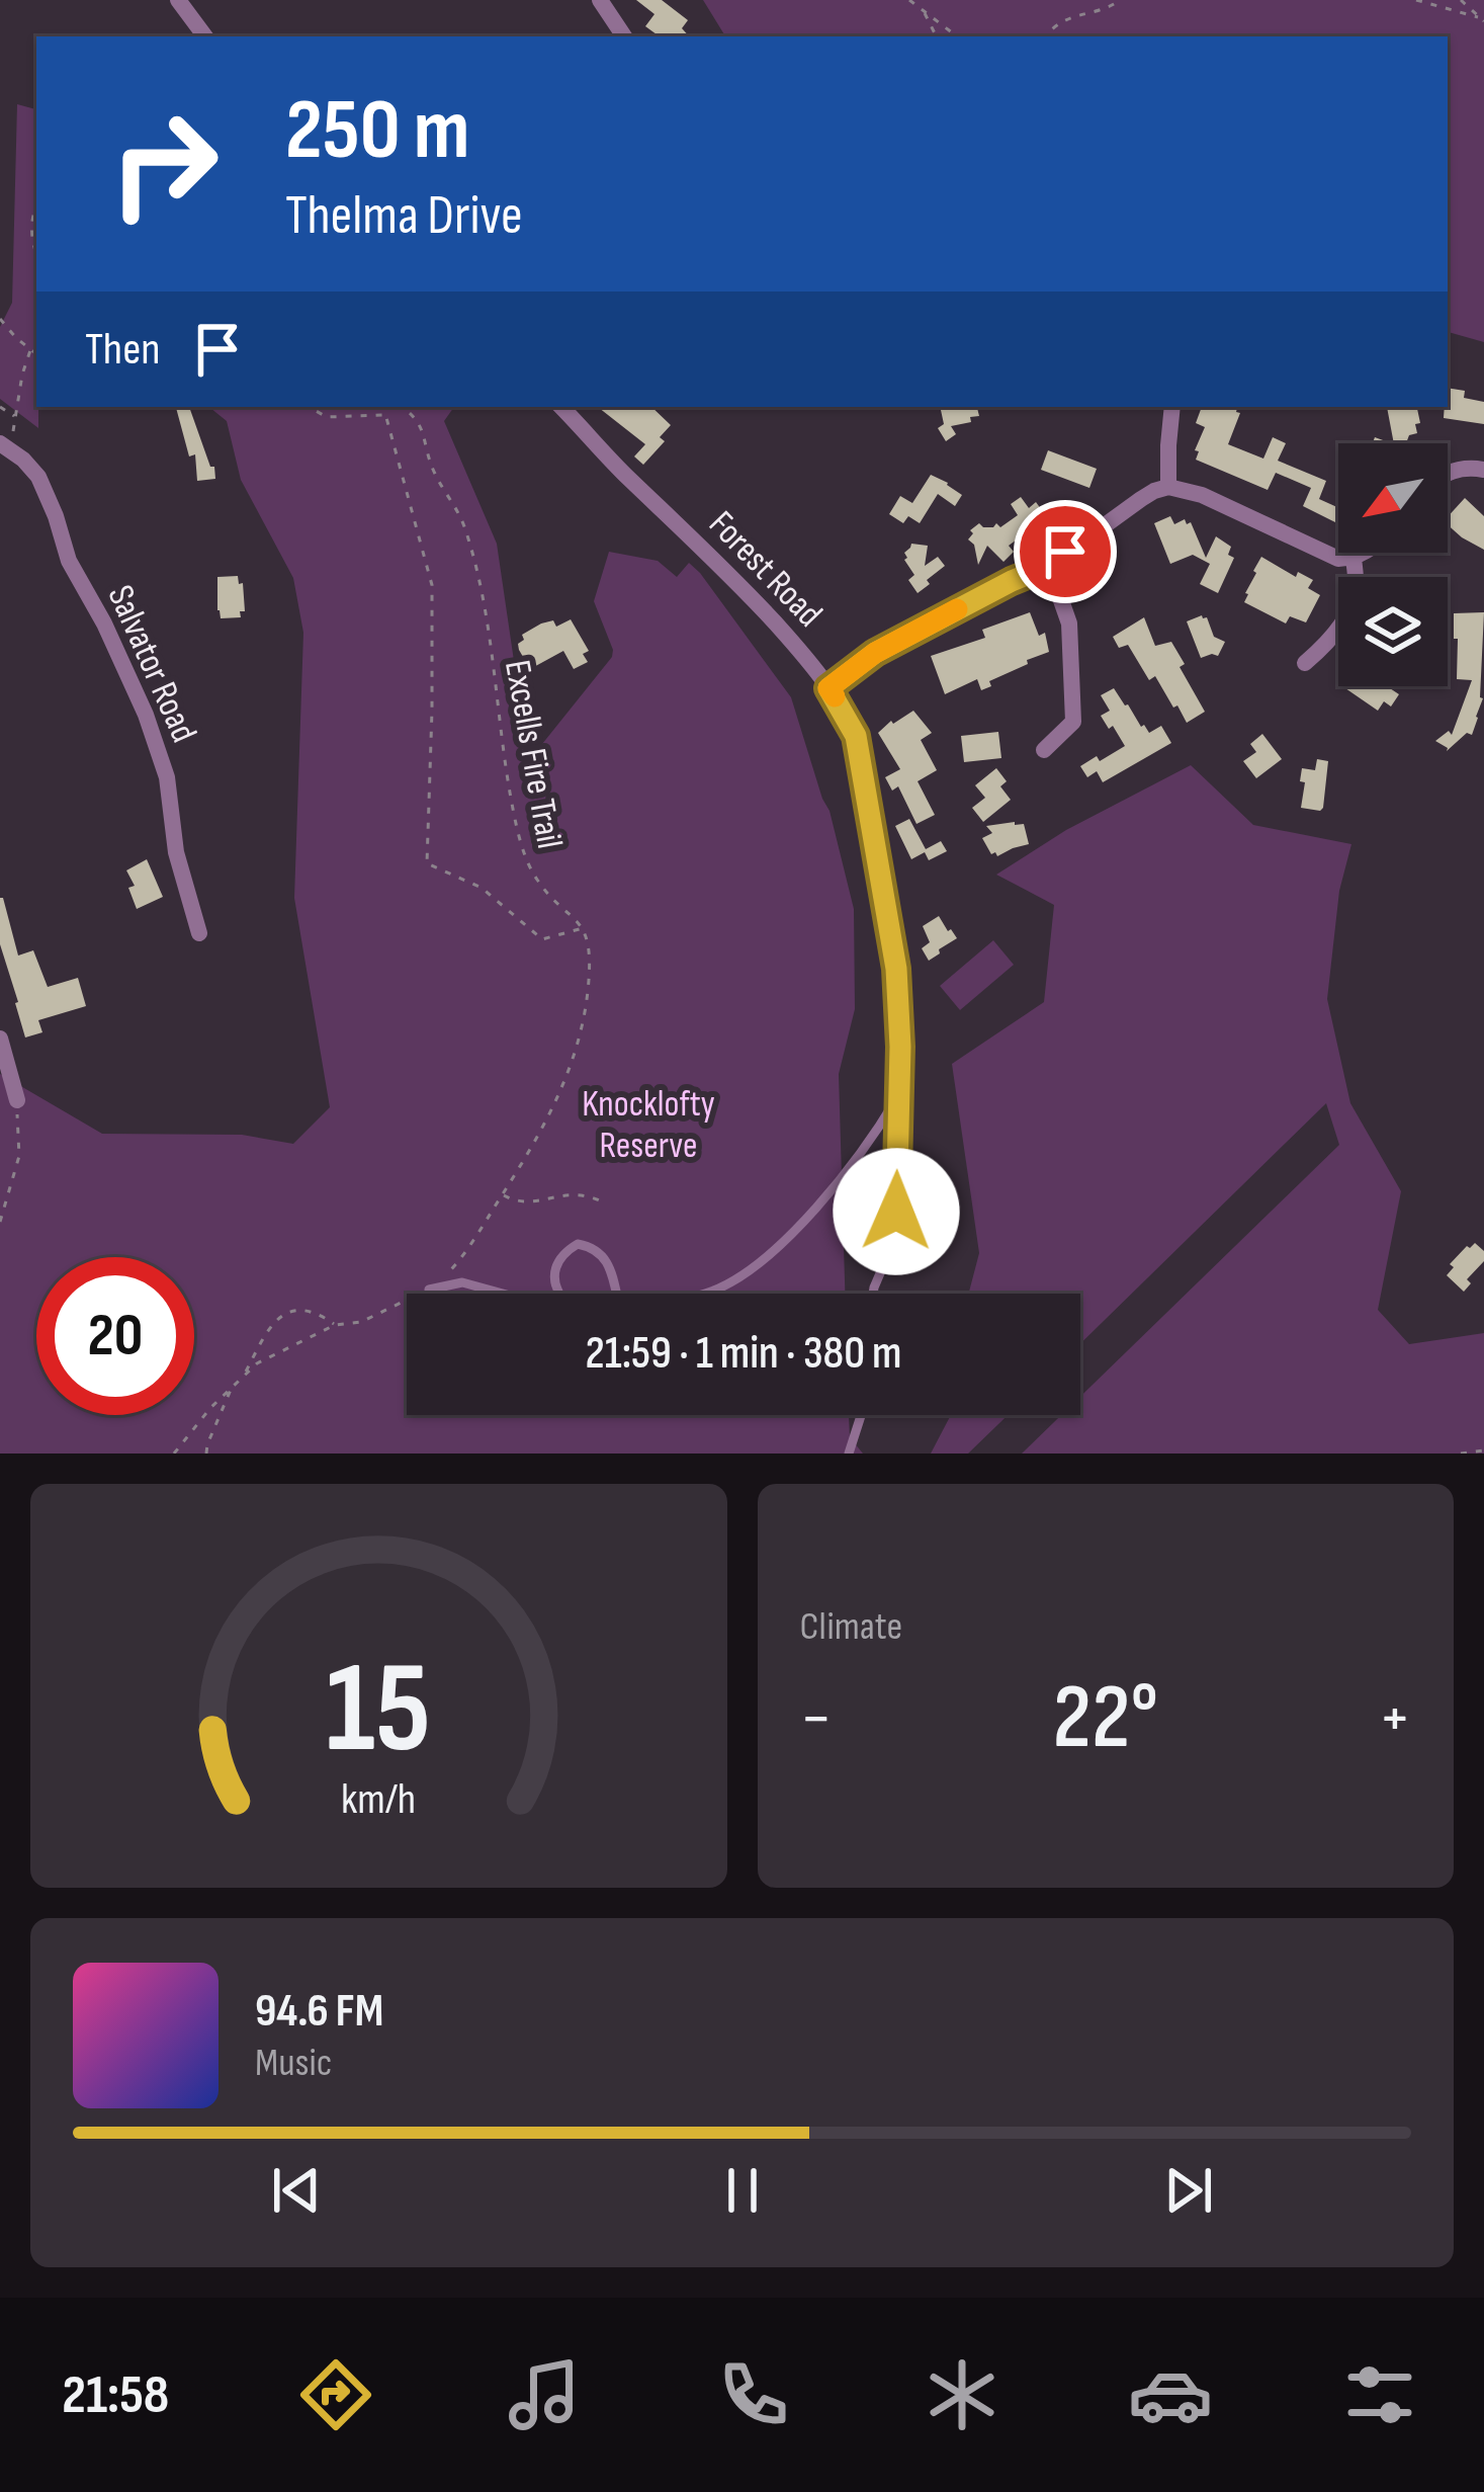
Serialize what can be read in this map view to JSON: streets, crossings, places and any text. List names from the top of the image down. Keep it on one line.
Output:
{"streets":{"street":["Forest Road","Salvator Road"],"path":["Excells Fire Trail"]},"parks":["Knocklofty Reserve"],"north":"bottom left","page":{"turn":["250 m","Thelma Drive"],"then":"Then","limit":"20","trip":"21:59 · 1 min · 380 m","tile":"Climate","heat":["−","22°","+"],"song":["94.6 FM","Music"],"tabs":"21:58","gauge":["15","km/h"]}}
